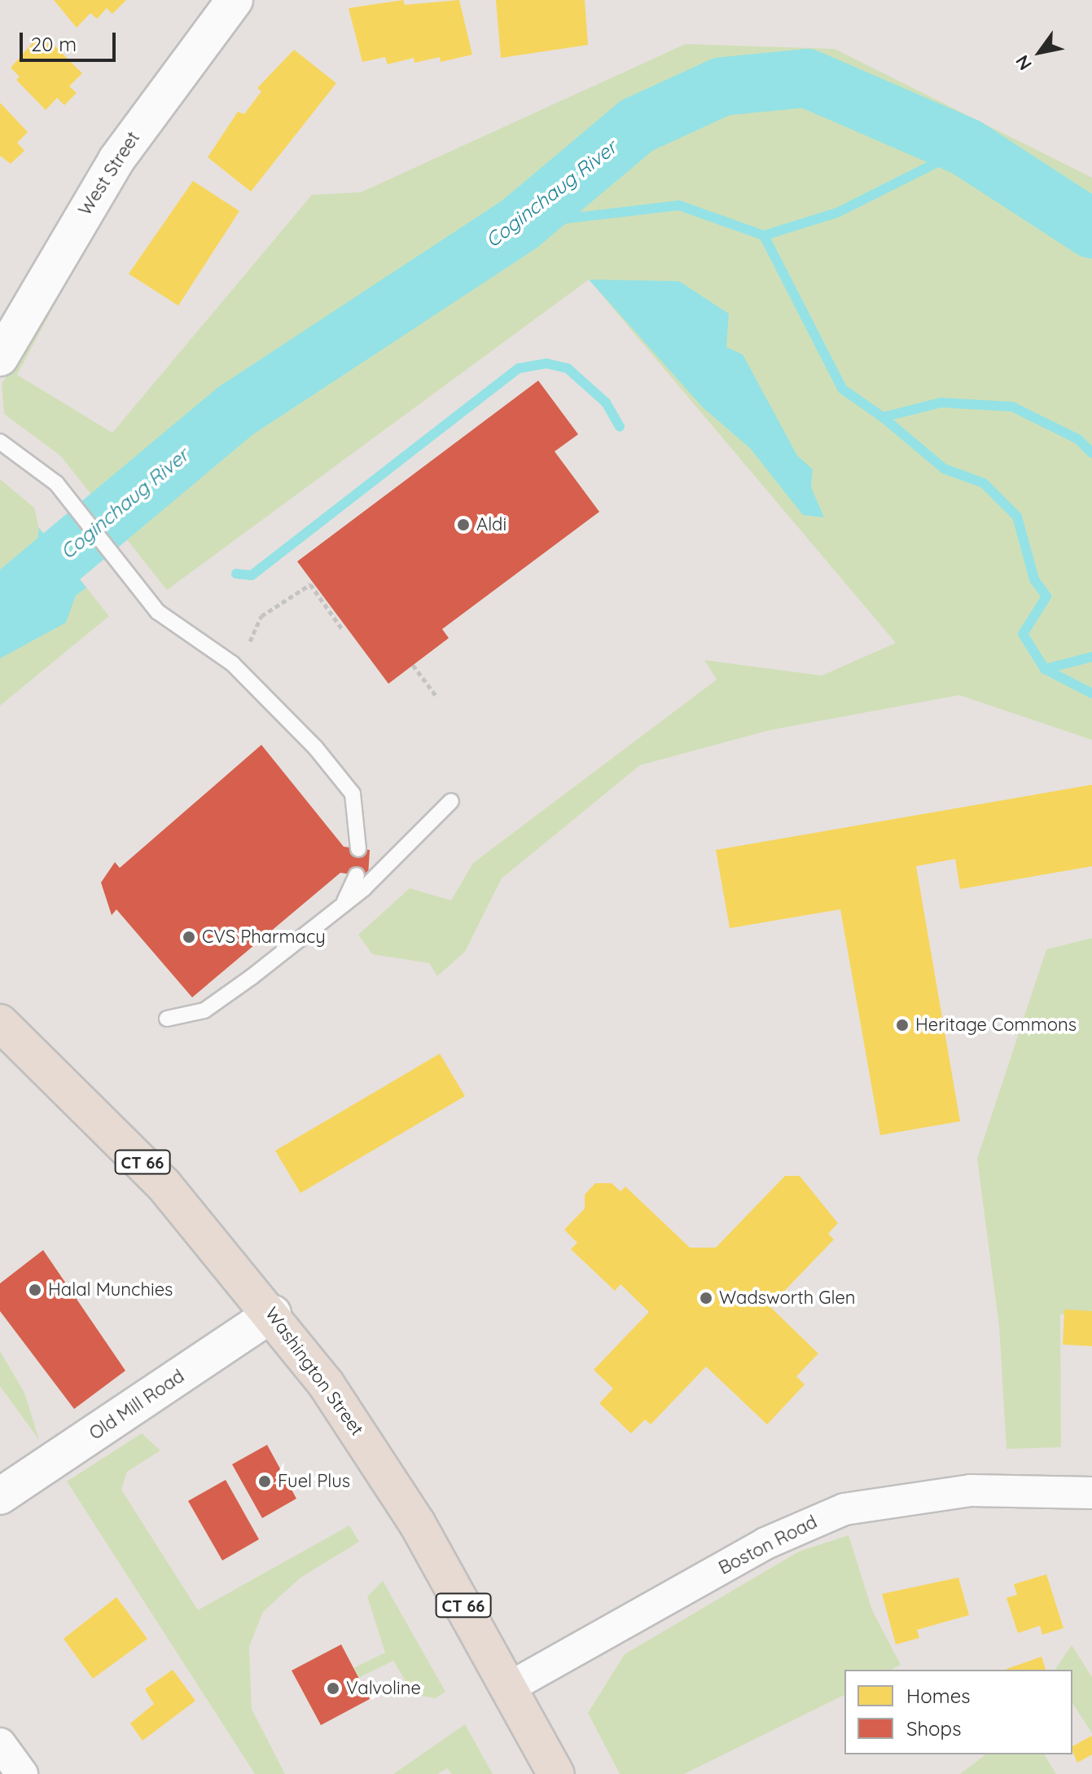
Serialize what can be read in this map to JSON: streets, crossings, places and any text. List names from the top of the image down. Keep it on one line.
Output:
{"streets":{"highway":["CT 66","Washington Street"],"main road":["West Street","Old Mill Road"],"street":["Boston Road"]},"crossings":[["Washington Street","Old Mill Road"],["Washington Street","Boston Road"]],"water":["Coginchaug River"],"places":["Aldi","CVS Pharmacy","Heritage Commons","Halal Munchies","Wadsworth Glen","Fuel Plus","Valvoline"],"legend":["Homes","Shops"],"scale_bar":"20 m","north":"bottom left"}
